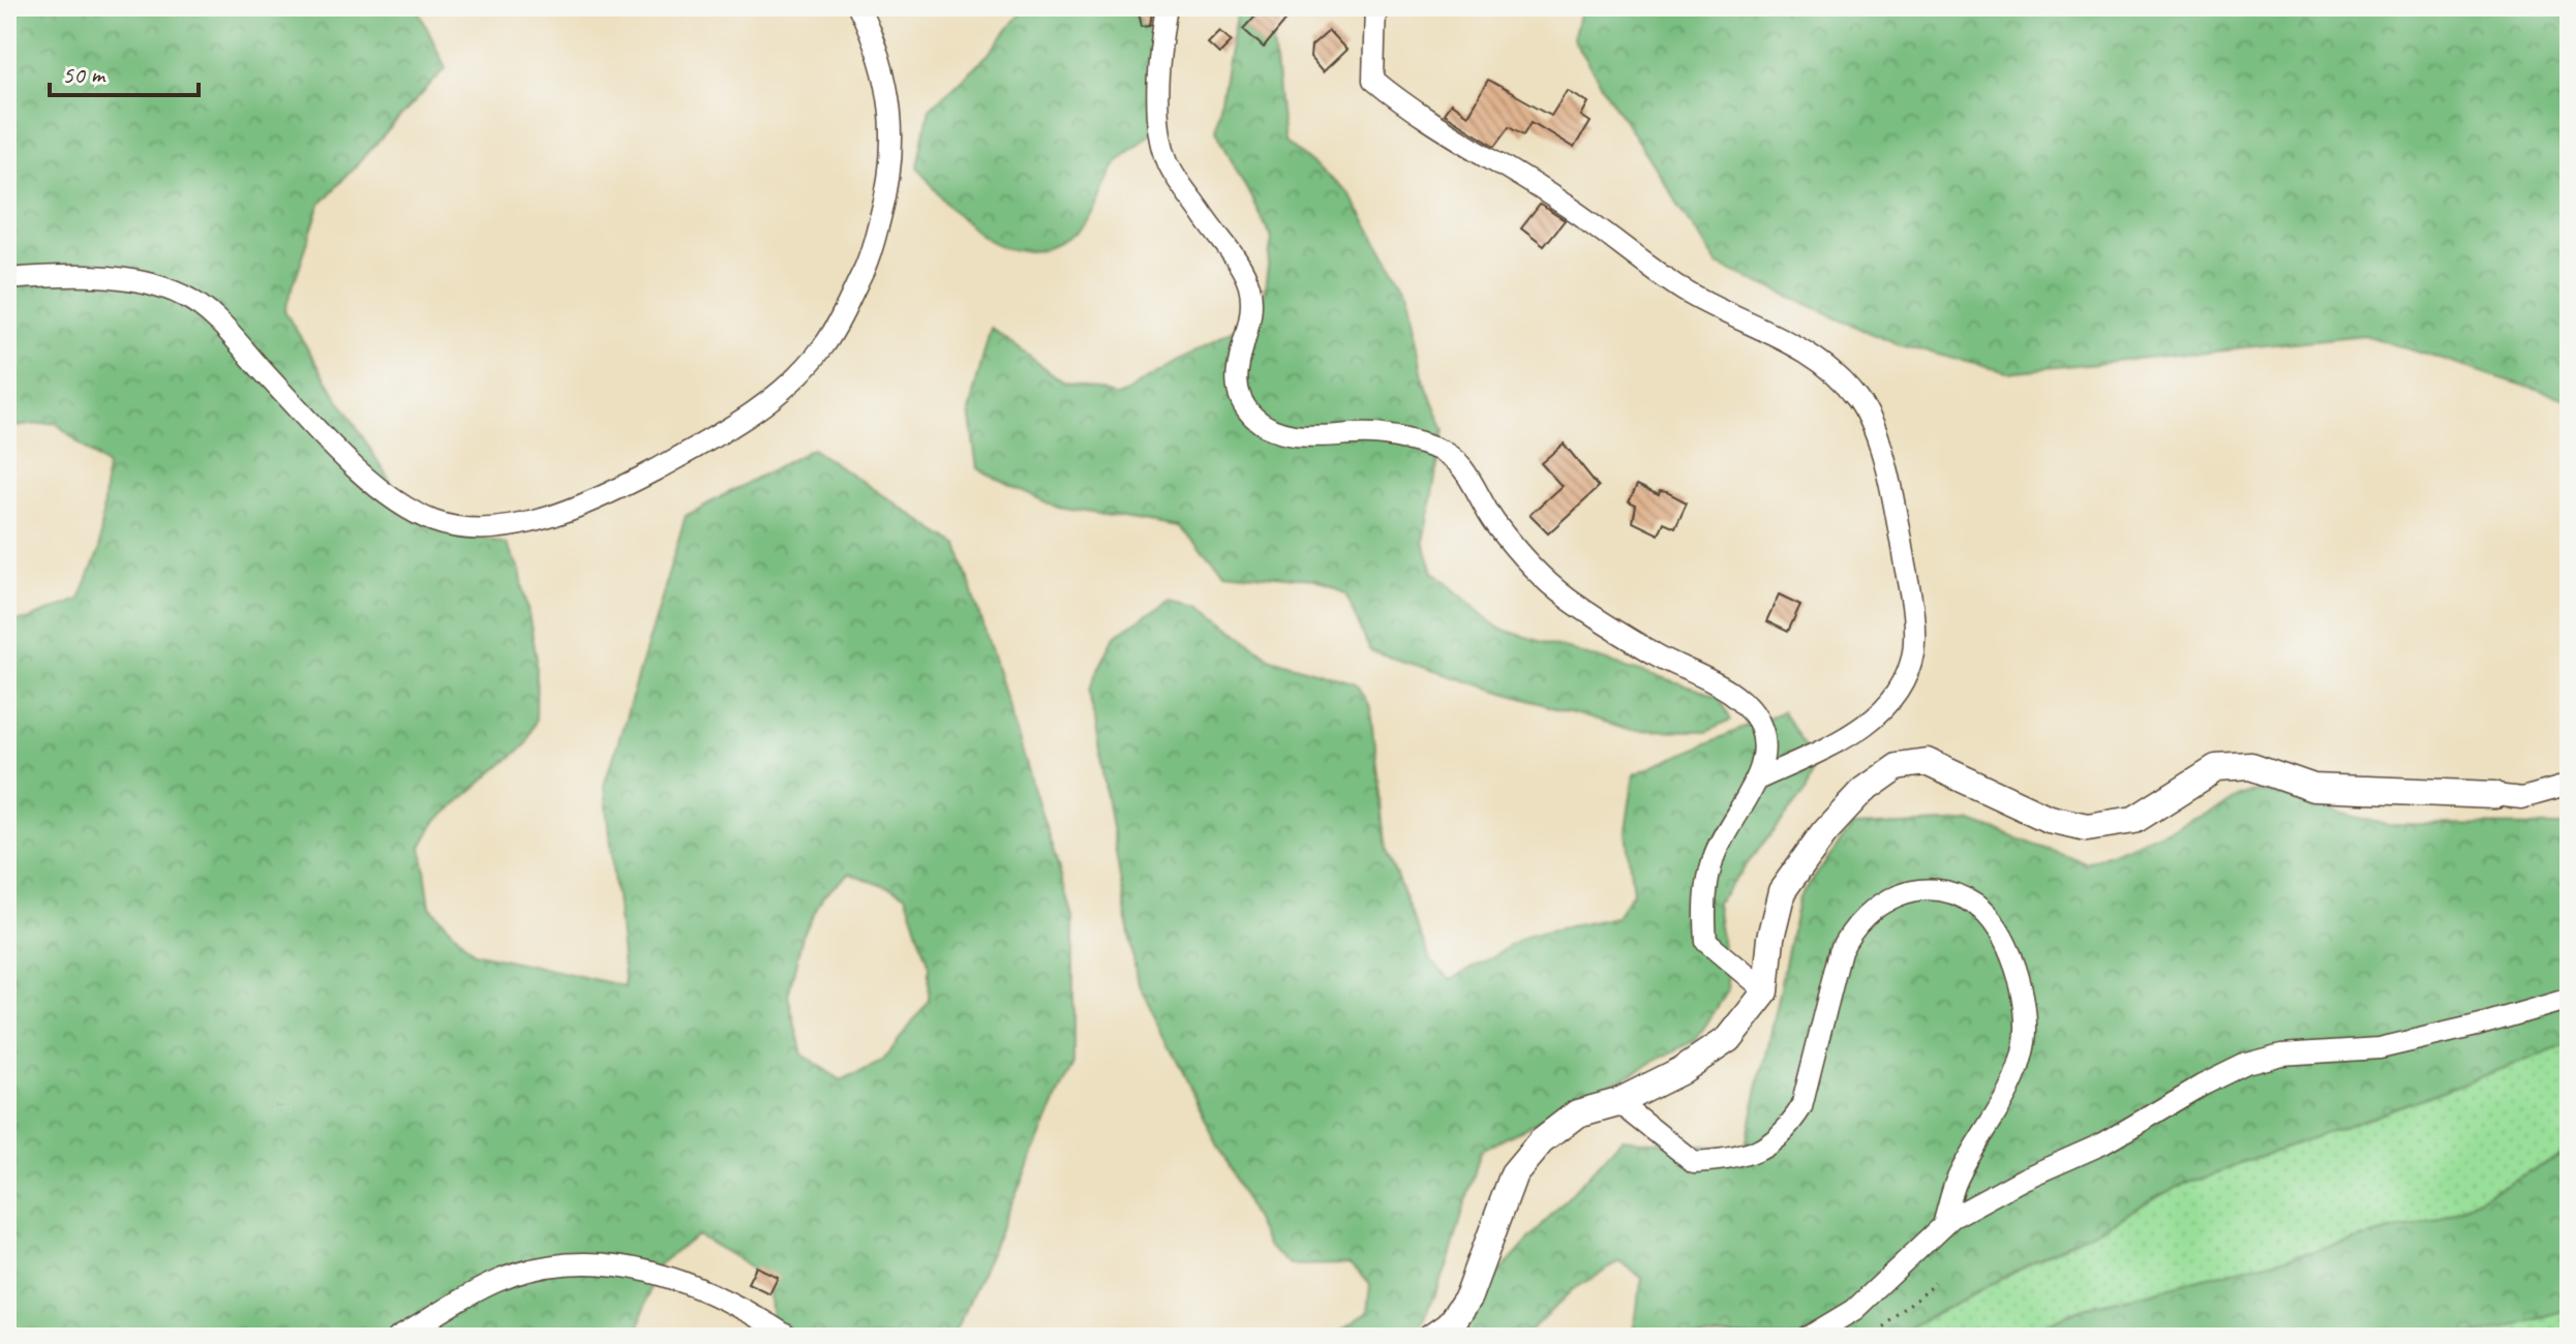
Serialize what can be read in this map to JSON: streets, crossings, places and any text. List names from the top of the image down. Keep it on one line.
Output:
{"scale_bar":"50 m"}
